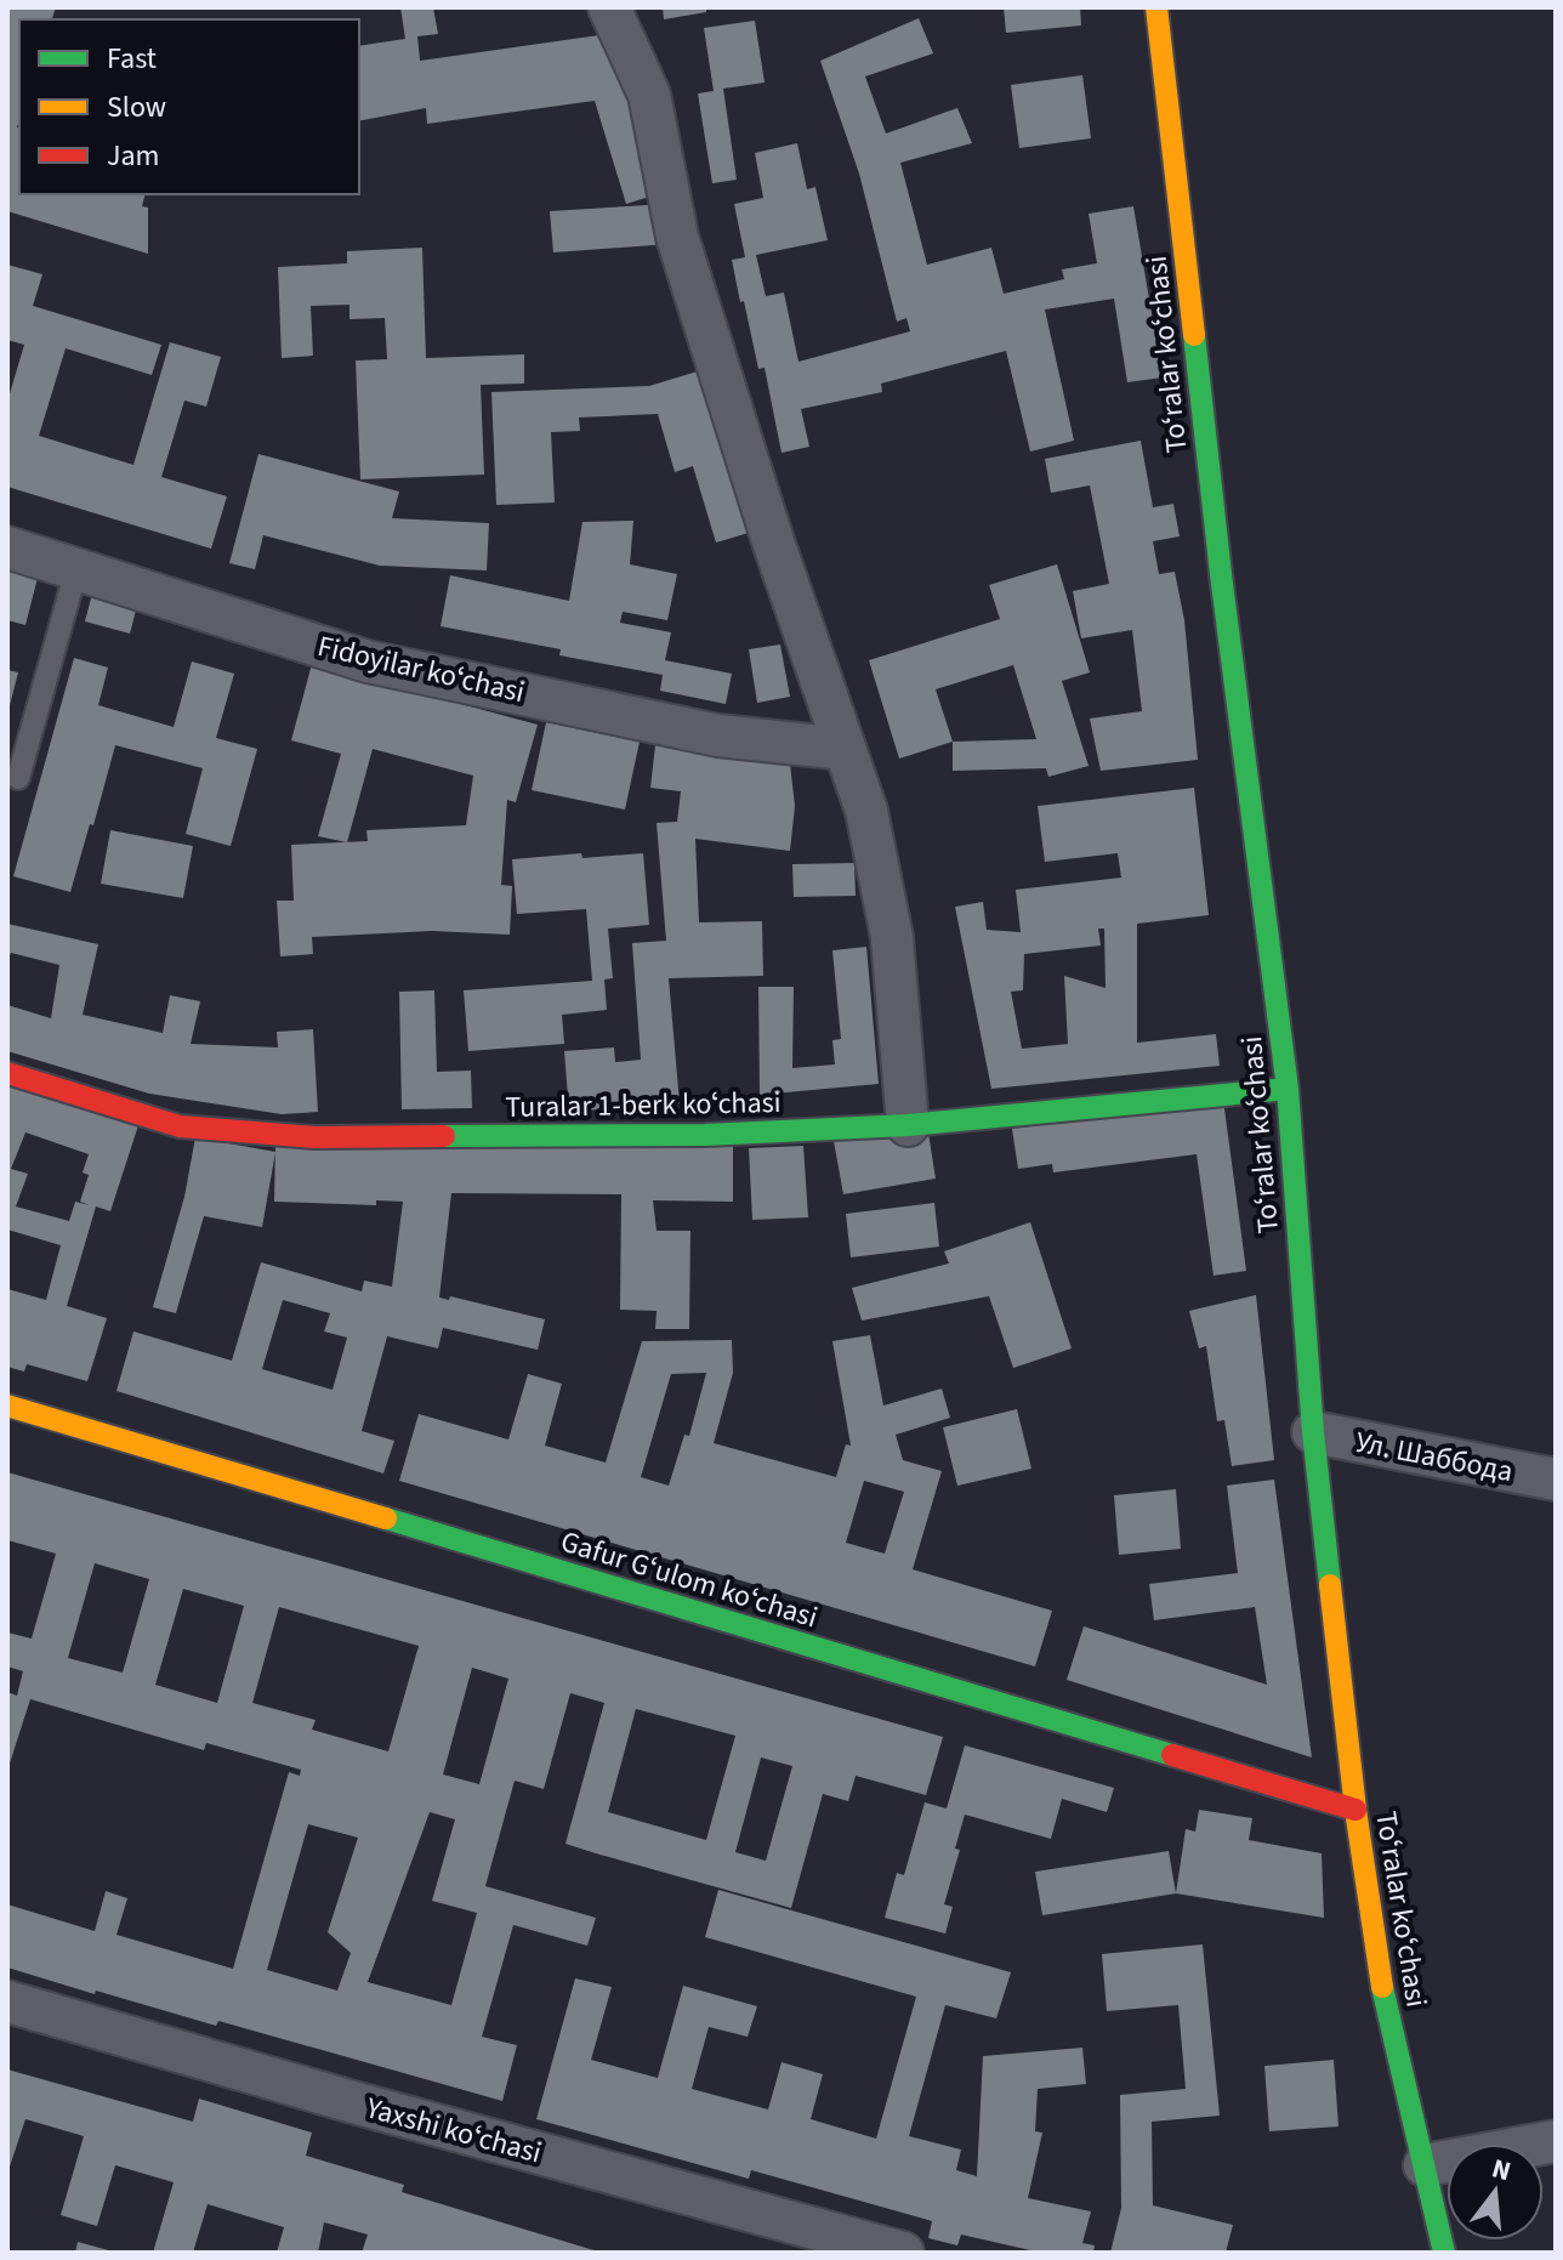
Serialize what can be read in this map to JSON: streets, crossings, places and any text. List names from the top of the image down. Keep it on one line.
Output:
{"streets":{"street":["Toʻralar koʻchasi","Fidoyilar koʻchasi","Turalar 1-berk koʻchasi","Ул. Шаббода","Gafur Gʻulom koʻchasi","Yaxshi koʻchasi"]},"crossings":[["Toʻralar koʻchasi","Turalar 1-berk koʻchasi"],["Toʻralar koʻchasi","Ул. Шаббода"],["Toʻralar koʻchasi","Gafur Gʻulom koʻchasi"]],"legend":["Fast","Slow","Jam"],"north":"top"}
